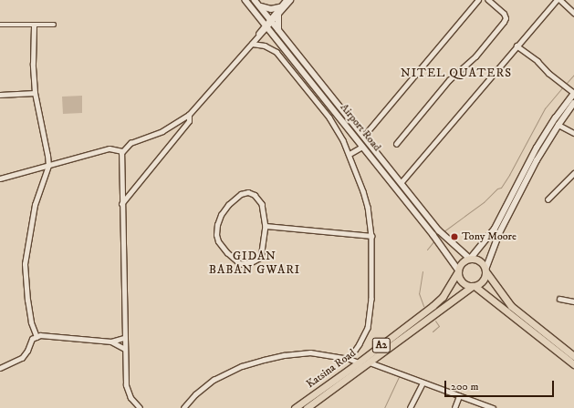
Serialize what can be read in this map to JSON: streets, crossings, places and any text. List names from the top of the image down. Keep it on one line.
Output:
{"streets":{"highway":["A2","Katsina Road"],"street":["Airport Road"]},"crossings":[["Airport Road","A2"],["Airport Road","Katsina Road"],["A2","Katsina Road"]],"districts":["NITEL QUATERS","GIDAN BABAN GWARI"],"places":["Tony Moore"],"scale_bar":"200 m"}
